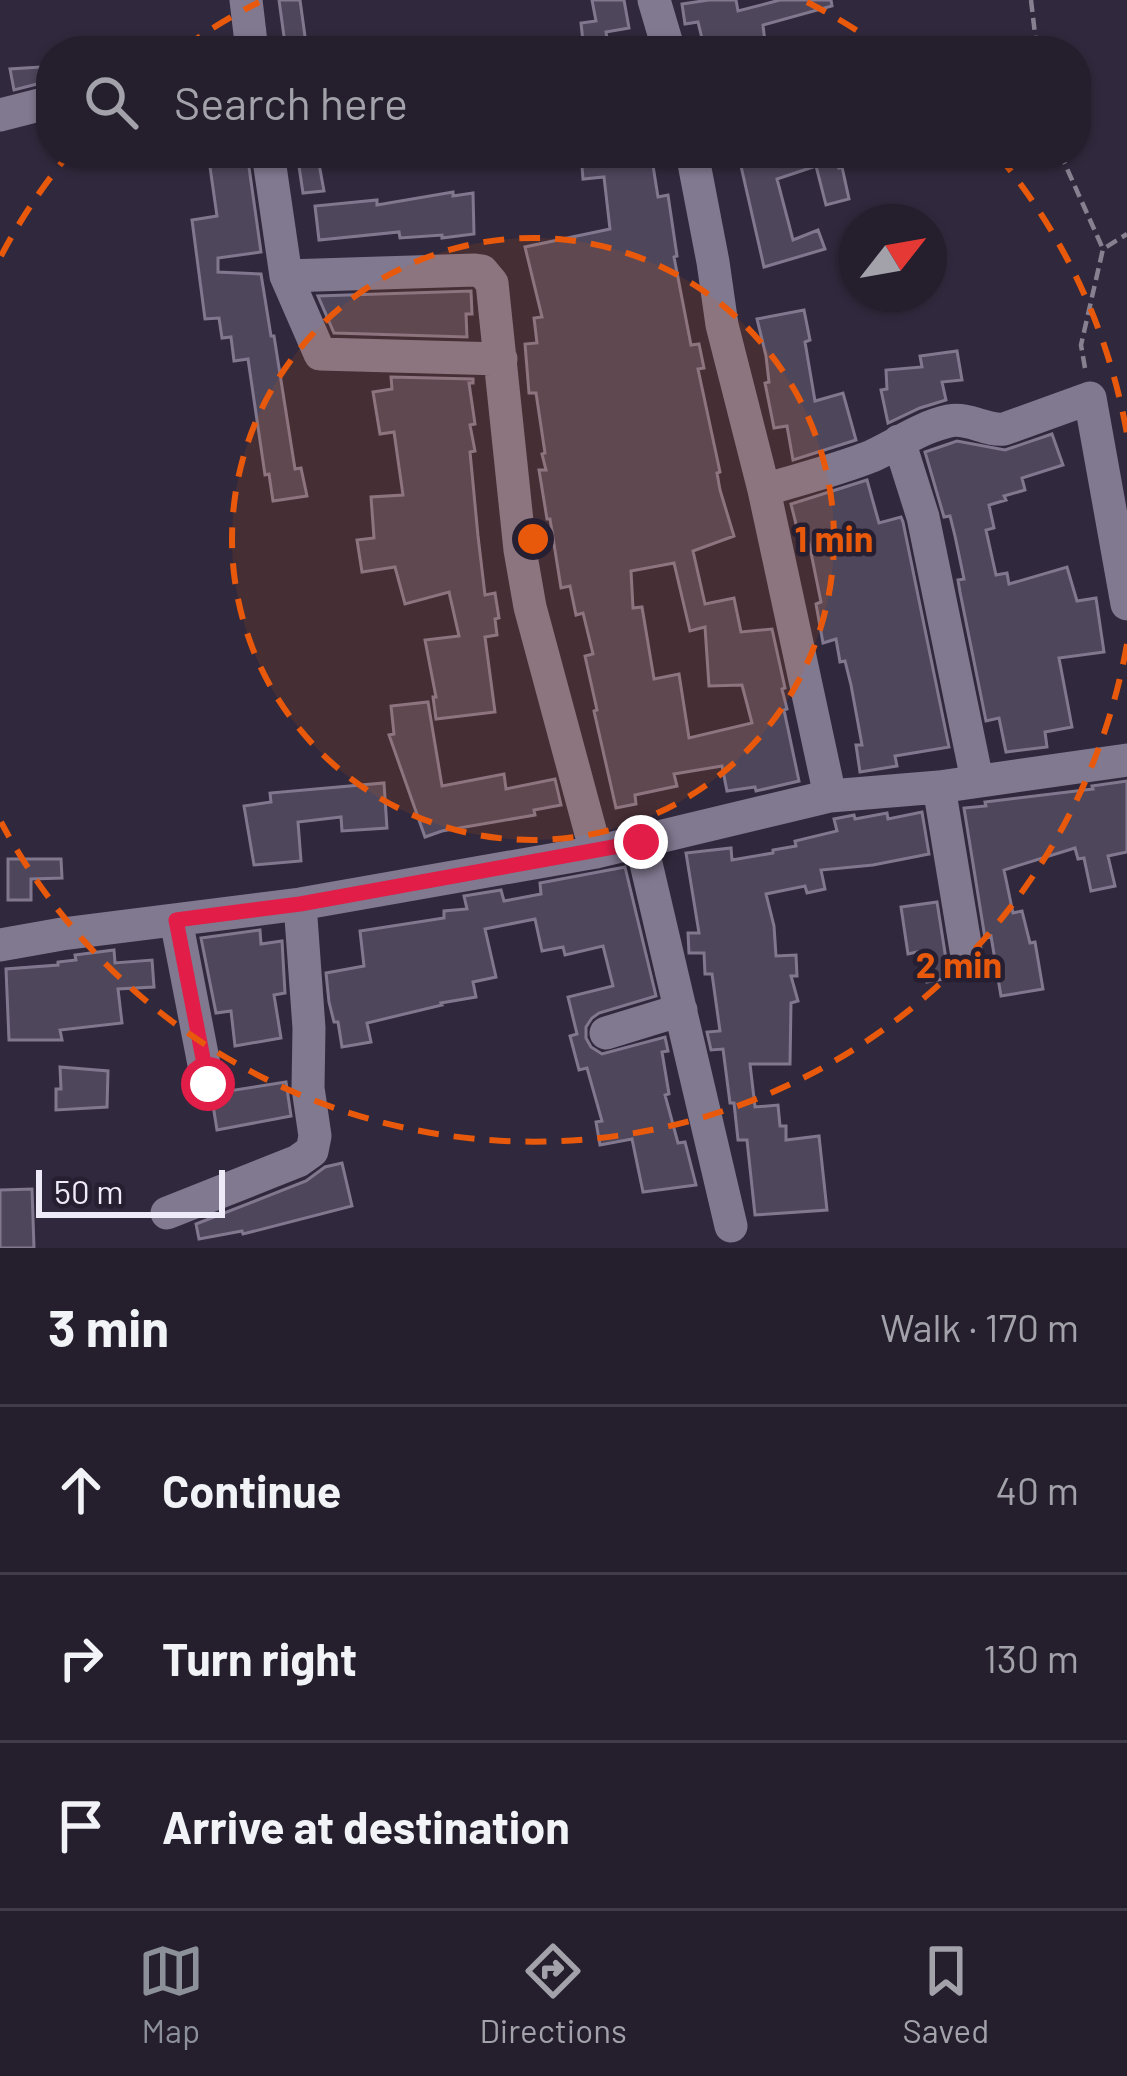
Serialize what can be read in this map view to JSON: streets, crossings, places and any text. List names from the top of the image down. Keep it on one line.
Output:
{"scale_bar":"50 m","north":"top right","page":{"search":"Search here","scale":"50 m","heading":["3 min","Walk · 170 m"],"list":[["Continue","40 m"],["Turn right","130 m"],"Arrive at destination"],"nav":["Map","Directions","Saved"]},"rings":["1 min","2 min"]}
